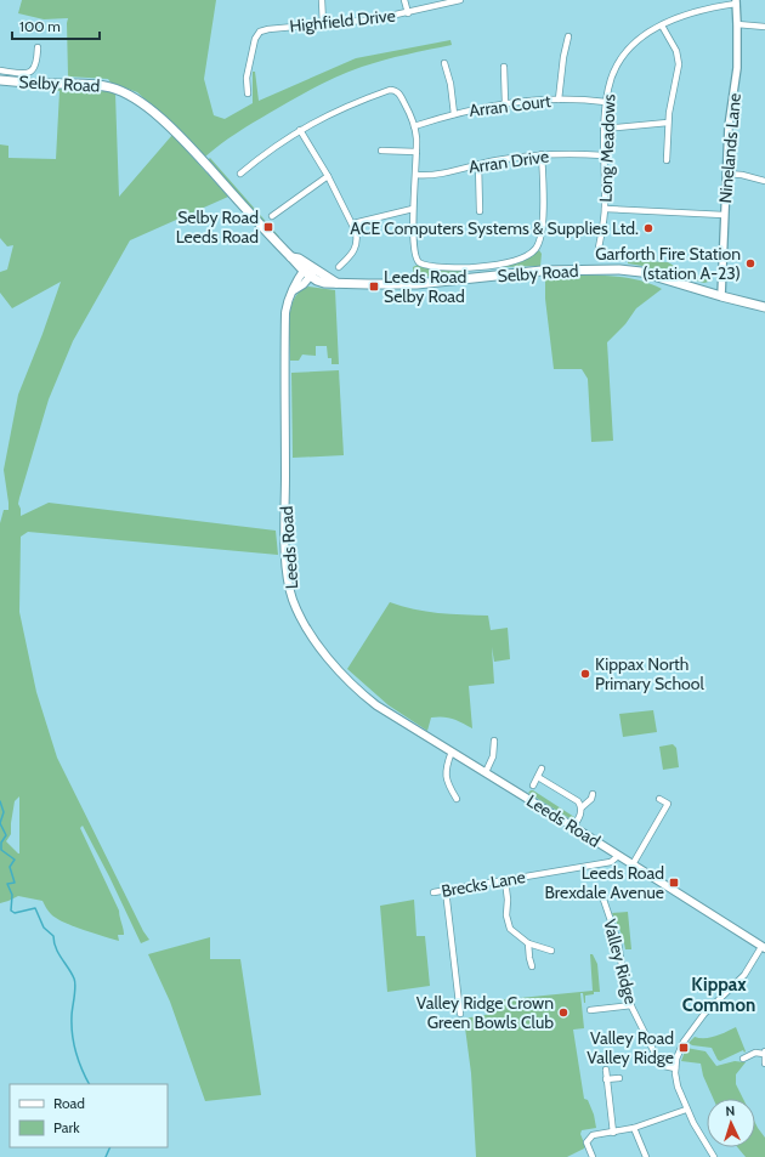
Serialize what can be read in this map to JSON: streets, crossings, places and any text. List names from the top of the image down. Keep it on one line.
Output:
{"streets":{"highway":["Selby Road"],"main road":["Leeds Road"],"street":["Highfield Drive","Arran Court","Long Meadows","Ninelands Lane","Arran Drive","Brecks Lane","Valley Ridge"]},"crossings":[["Selby Road","Ninelands Lane"],["Selby Road","Leeds Road"],["Arran Court","Long Meadows"],["Long Meadows","Ninelands Lane"],["Long Meadows","Arran Drive"],["Leeds Road","Brecks Lane"]],"districts":["Kippax Common"],"places":{"transit":["Selby Road Leeds Road","Leeds Road Selby Road","Leeds Road Brexdale Avenue","Valley Road Valley Ridge"],"other":["ACE Computers Systems & Supplies Ltd.","Garforth Fire Station (station A-23)","Kippax North Primary School","Valley Ridge Crown Green Bowls Club"]},"legend":["Road","Park"],"scale_bar":"100 m","north":"top"}
